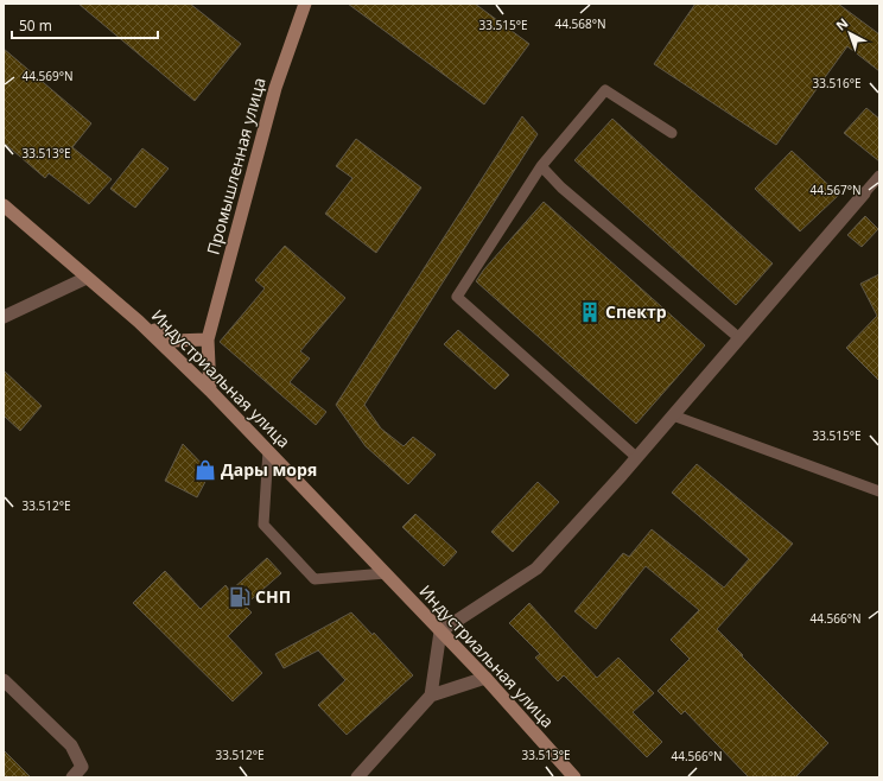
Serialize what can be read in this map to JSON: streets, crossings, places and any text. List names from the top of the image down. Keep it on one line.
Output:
{"streets":{"main road":["Промышленная улица","Индустриальная улица"]},"crossings":[["Промышленная улица","Индустриальная улица"]],"places":{"building":["Спектр"],"shop":["Дары моря"],"fuel station":["СНП"]},"scale_bar":"50 m","north":"top left","coordinates":["44.568°N","33.515°E","44.569°N","33.516°E","33.513°E","44.567°N","33.512°E","44.566°N"]}
